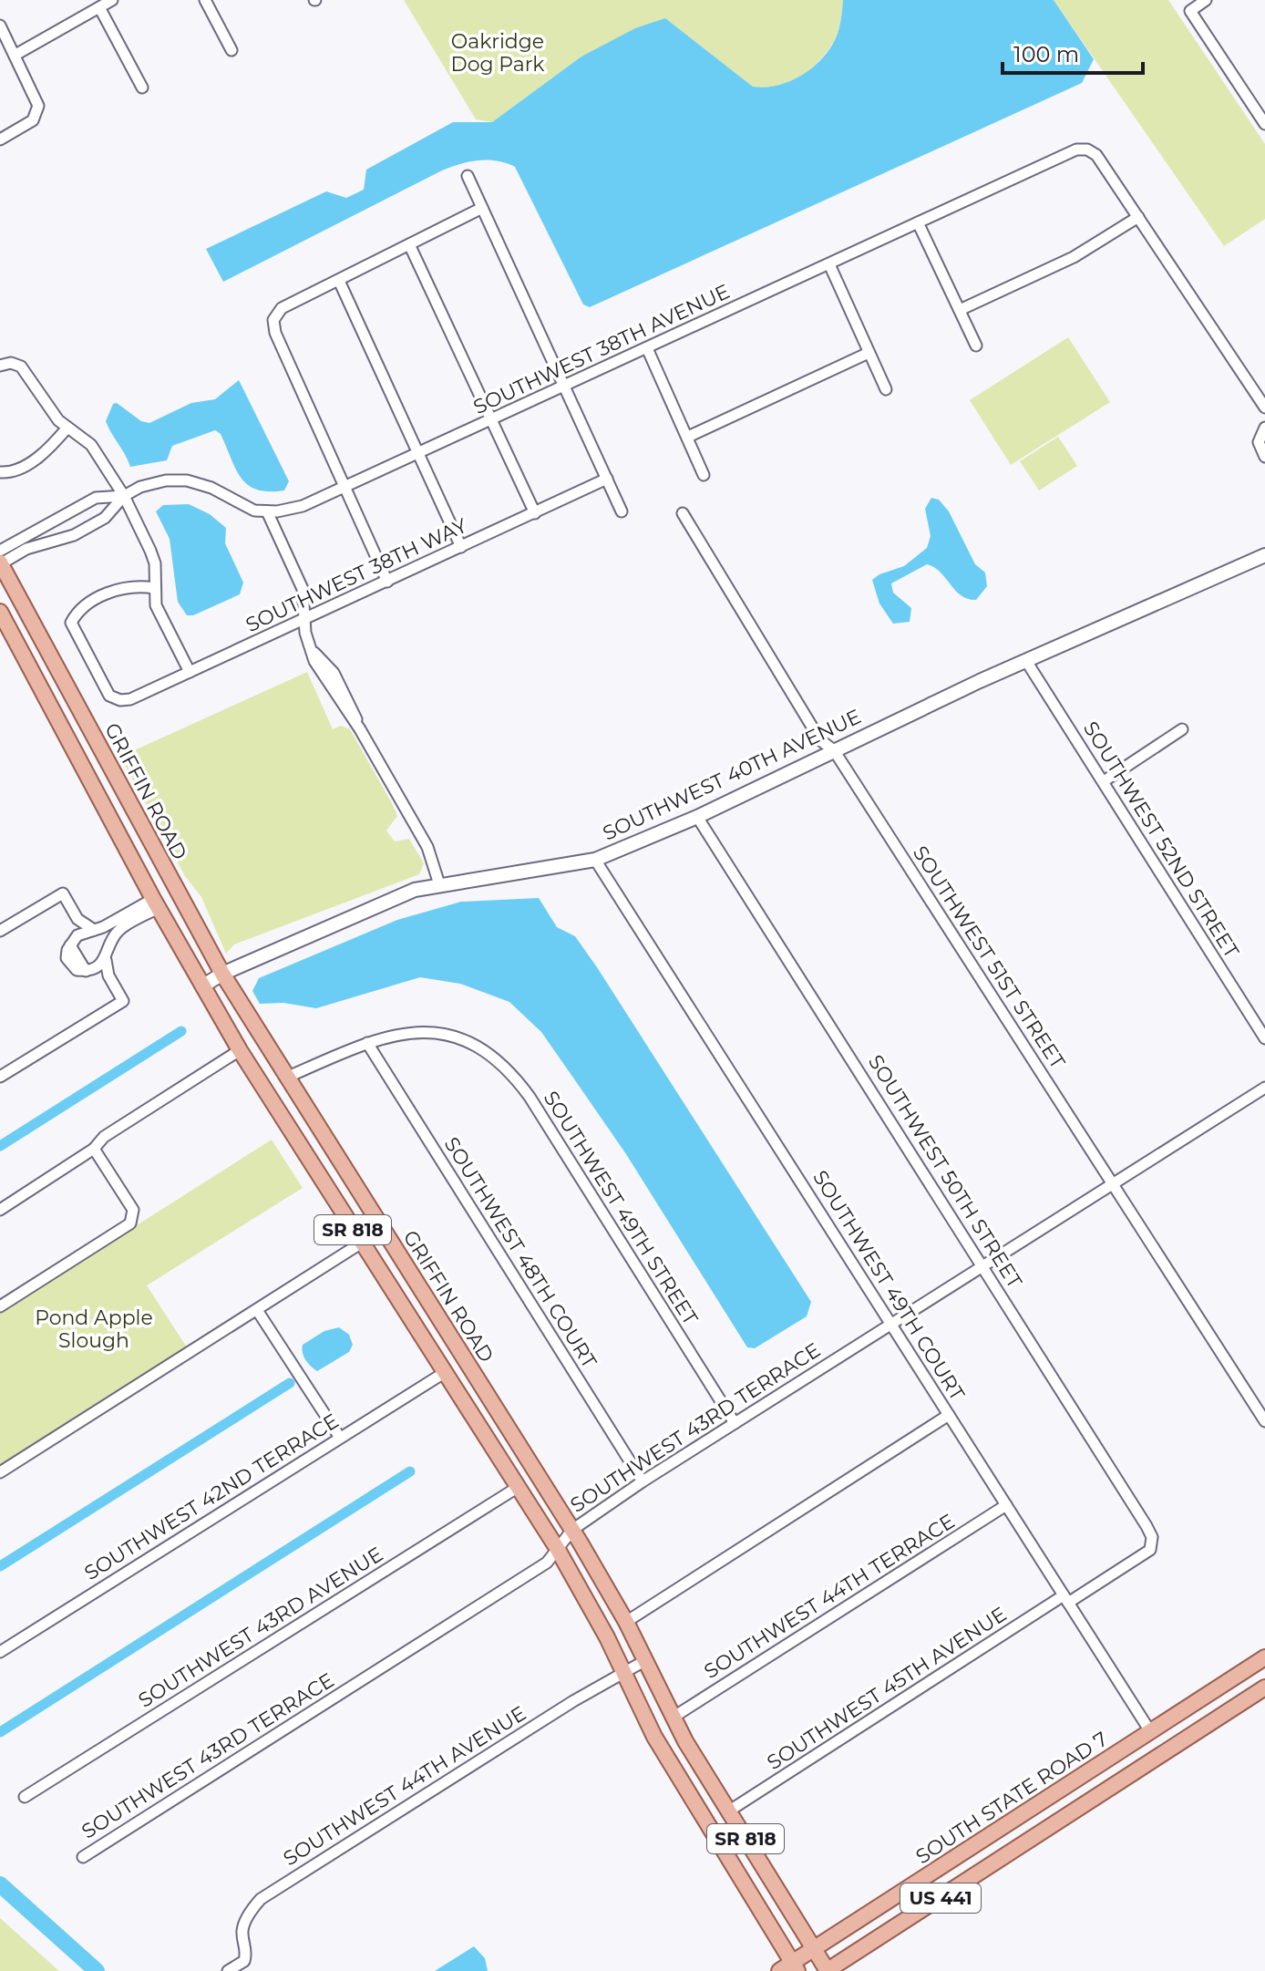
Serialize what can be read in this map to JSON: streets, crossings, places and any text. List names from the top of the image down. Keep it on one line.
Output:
{"streets":{"main road":["GRIFFIN ROAD","SR 818","SOUTH STATE ROAD 7","US 441"],"street":["SOUTHWEST 38TH AVENUE","SOUTHWEST 38TH WAY","SOUTHWEST 40TH AVENUE","SOUTHWEST 52ND STREET","SOUTHWEST 51ST STREET","SOUTHWEST 50TH STREET","SOUTHWEST 49TH STREET","SOUTHWEST 48TH COURT","SOUTHWEST 49TH COURT","SOUTHWEST 43RD TERRACE","SOUTHWEST 42ND TERRACE","SOUTHWEST 44TH TERRACE","SOUTHWEST 43RD AVENUE","SOUTHWEST 45TH AVENUE","SOUTHWEST 44TH AVENUE"]},"crossings":[["SOUTHWEST 38TH AVENUE","GRIFFIN ROAD"],["SOUTHWEST 40TH AVENUE","GRIFFIN ROAD"],["SOUTHWEST 40TH AVENUE","SOUTHWEST 52ND STREET"],["SOUTHWEST 40TH AVENUE","SOUTHWEST 51ST STREET"],["SOUTHWEST 40TH AVENUE","SOUTHWEST 50TH STREET"],["SOUTHWEST 40TH AVENUE","SR 818"],["SOUTHWEST 40TH AVENUE","SOUTHWEST 49TH COURT"],["GRIFFIN ROAD","SOUTHWEST 43RD TERRACE"],["GRIFFIN ROAD","SOUTHWEST 44TH TERRACE"],["GRIFFIN ROAD","SOUTHWEST 45TH AVENUE"],["GRIFFIN ROAD","SOUTHWEST 44TH AVENUE"],["GRIFFIN ROAD","SOUTH STATE ROAD 7"],["GRIFFIN ROAD","US 441"],["SOUTHWEST 51ST STREET","SOUTHWEST 43RD TERRACE"],["SOUTHWEST 50TH STREET","SOUTHWEST 43RD TERRACE"],["SOUTHWEST 50TH STREET","SOUTHWEST 45TH AVENUE"],["SOUTHWEST 49TH STREET","SOUTHWEST 48TH COURT"],["SOUTHWEST 49TH STREET","SOUTHWEST 43RD TERRACE"],["SR 818","SOUTHWEST 43RD TERRACE"],["SR 818","SOUTHWEST 42ND TERRACE"],["SR 818","SOUTHWEST 43RD AVENUE"],["SR 818","SOUTHWEST 44TH AVENUE"],["SR 818","SOUTH STATE ROAD 7"],["SOUTHWEST 48TH COURT","SOUTHWEST 43RD TERRACE"],["SOUTHWEST 49TH COURT","SOUTHWEST 43RD TERRACE"],["SOUTHWEST 49TH COURT","SOUTHWEST 44TH TERRACE"],["SOUTHWEST 49TH COURT","SOUTHWEST 45TH AVENUE"],["SOUTHWEST 49TH COURT","SOUTH STATE ROAD 7"]],"parks":["Oakridge Dog Park","Pond Apple Slough"],"scale_bar":"100 m"}
